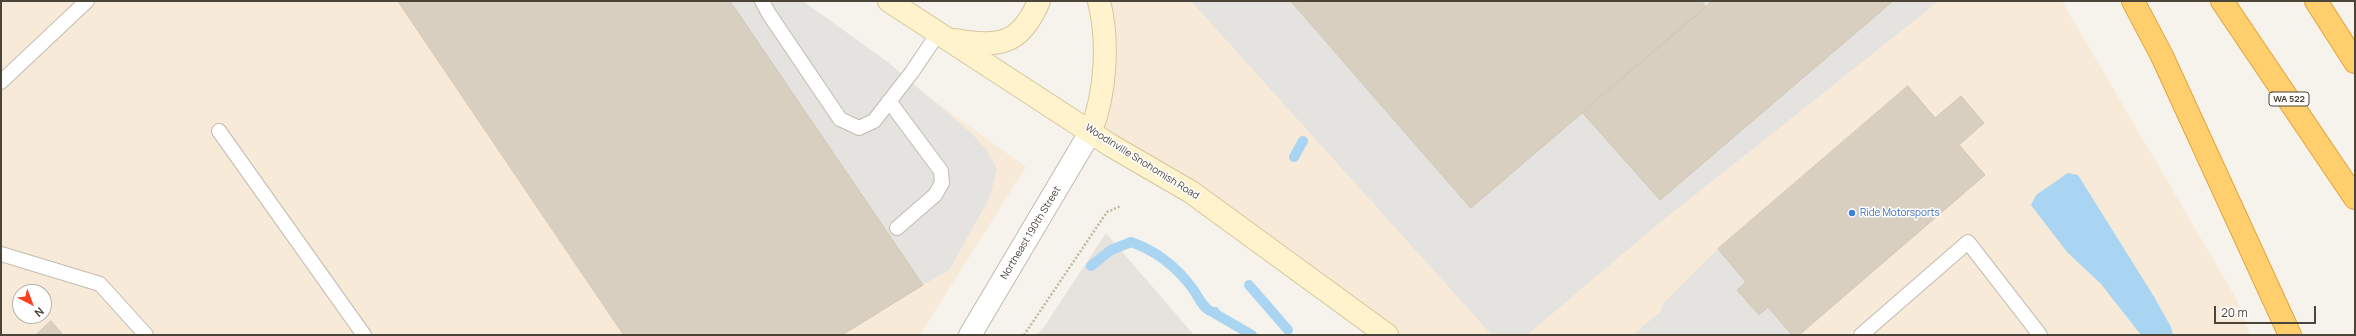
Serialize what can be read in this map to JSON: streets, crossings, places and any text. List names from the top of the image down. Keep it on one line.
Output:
{"streets":{"highway":["WA 522"],"main road":["Woodinville Snohomish Road"],"street":["Northeast 190th Street"]},"crossings":[["Woodinville Snohomish Road","Northeast 190th Street"]],"places":["Ride Motorsports"],"scale_bar":"20 m","north":"bottom right"}
